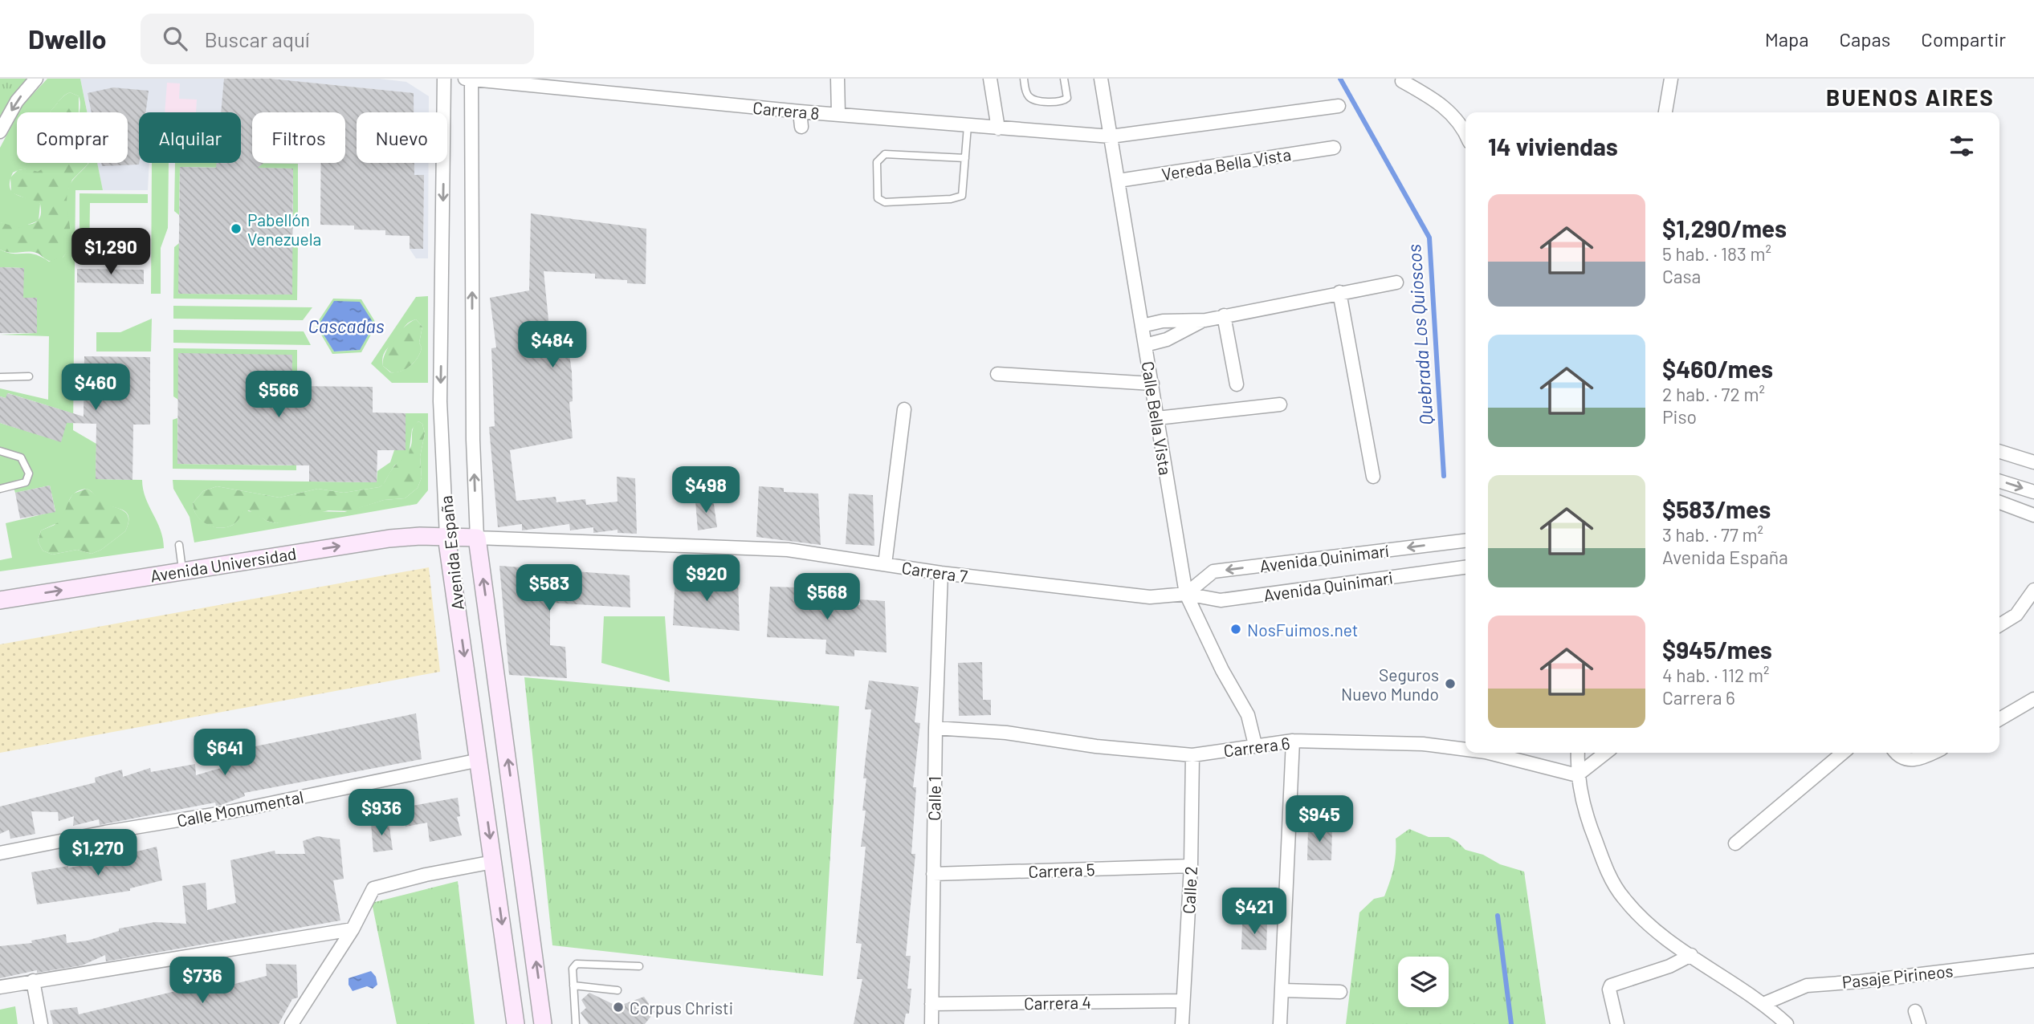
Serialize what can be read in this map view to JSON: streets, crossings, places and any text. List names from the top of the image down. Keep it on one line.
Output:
{"streets":{"street":["Carrera 8","Vereda Bella Vista","Calle Bella Vista","Avenida España","Avenida Quinimarí","Avenida Universidad","Carrera 7","Avenida Quinimari","Carrera 6","Calle 1","Calle Monumental","Carrera 5","Calle 2","Pasaje Pirineos","Carrera 4"]},"crossings":[["Carrera 8","Calle Bella Vista"],["Carrera 8","Avenida España"],["Vereda Bella Vista","Calle Bella Vista"],["Calle Bella Vista","Avenida Quinimarí"],["Calle Bella Vista","Carrera 7"],["Calle Bella Vista","Avenida Quinimari"],["Calle Bella Vista","Carrera 6"],["Avenida España","Avenida Universidad"],["Avenida España","Carrera 7"],["Avenida España","Calle Monumental"],["Avenida Quinimarí","Carrera 7"],["Avenida Quinimarí","Avenida Quinimari"],["Avenida Universidad","Carrera 7"],["Carrera 7","Avenida Quinimari"],["Carrera 7","Calle 1"],["Carrera 6","Calle 1"],["Carrera 6","Calle 2"],["Calle 1","Carrera 5"],["Calle 1","Carrera 4"],["Carrera 5","Calle 2"],["Calle 2","Carrera 4"]],"one_way":["Avenida Quinimarí","Avenida Universidad"],"districts":["BUENOS AIRES"],"water":["Cascadas","Quebrada Los Quioscos"],"places":["Pabellón Venezuela","NosFuimos.net","Seguros Nuevo Mundo","Corpus Christi"],"page":{"header":"Dwello","search":"Buscar aquí","nav":["Mapa","Capas","Compartir"],"chip":["Comprar","Alquilar","Filtros","Nuevo"],"heading":"14 viviendas","list":[{"name":"$1,290/mes","note":"5 hab. · 183 m² · Casa"},{"name":"$460/mes","note":"2 hab. · 72 m² · Piso"},{"name":"$583/mes","note":"3 hab. · 77 m² · Avenida España"},{"name":"$945/mes","note":"4 hab. · 112 m² · Carrera 6"}],"price":["$1,290","$484","$460","$566","$498","$920","$583","$568","$641","$936","$945","$1,270","$421","$736"]}}
